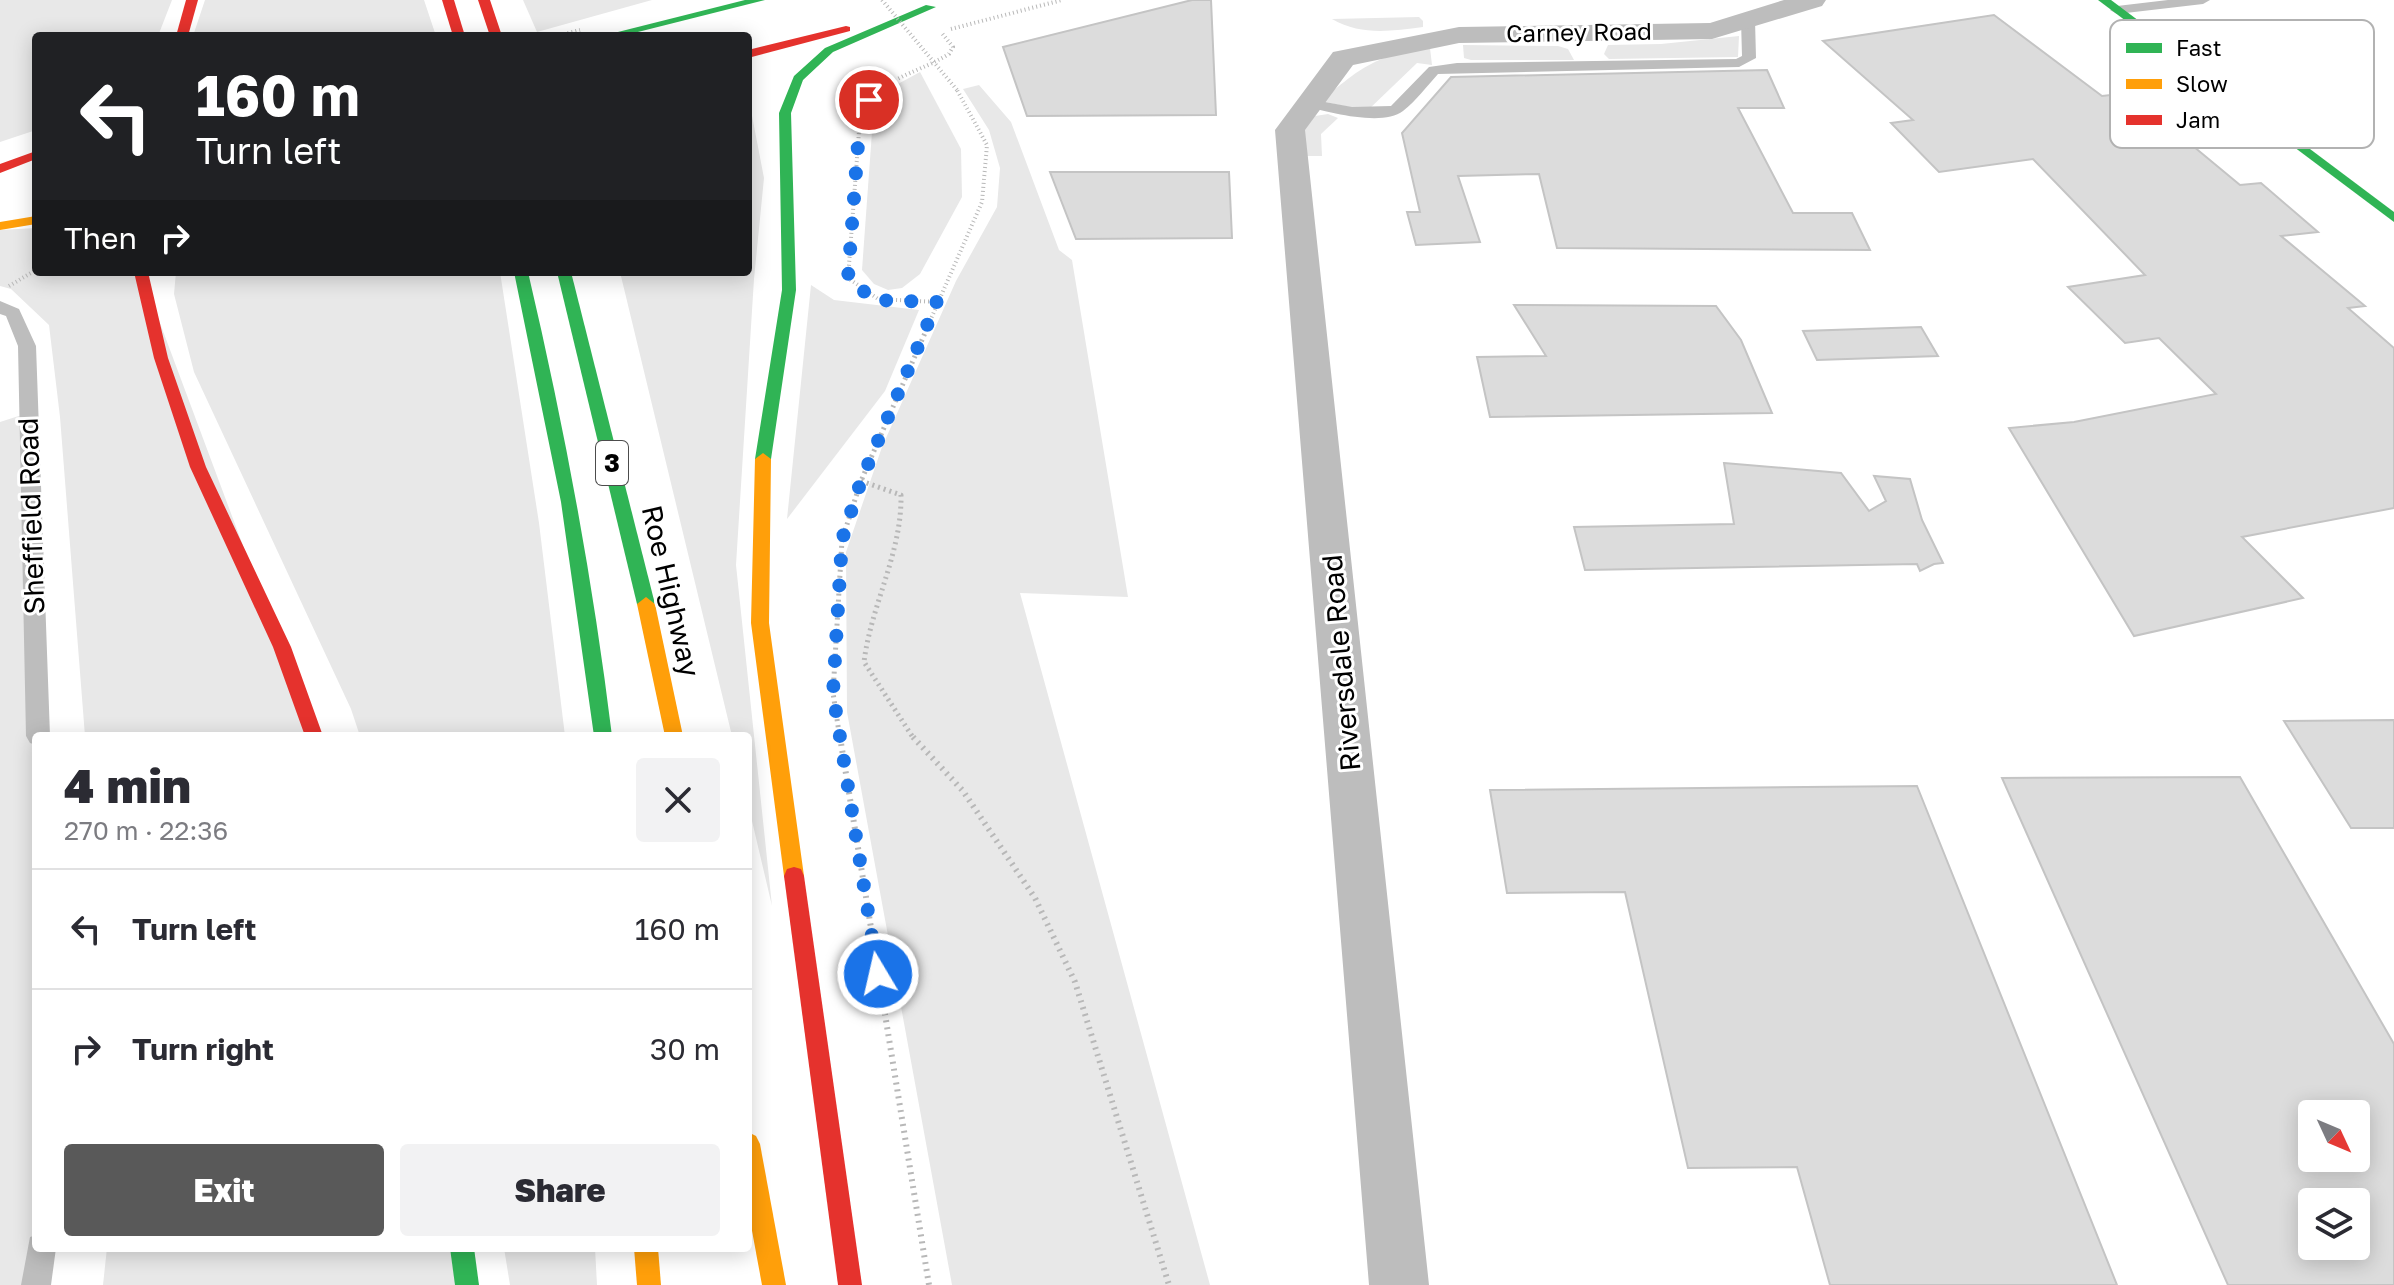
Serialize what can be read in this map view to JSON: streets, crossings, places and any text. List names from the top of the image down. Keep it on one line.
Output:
{"streets":{"main road":["3","Roe Highway"],"street":["Carney Road","Riversdale Road"],"lane":["Sheffield Road"]},"crossings":[["Carney Road","Riversdale Road"]],"legend":["Fast","Slow","Jam"],"north":"bottom right","page":{"turn":["160 m","Turn left"],"then":"Then","heading":["4 min","270 m · 22:36"],"list":[{"name":"Turn left","value":"160 m"},{"name":"Turn right","value":"30 m"}],"buttons":["Exit","Share"]}}
